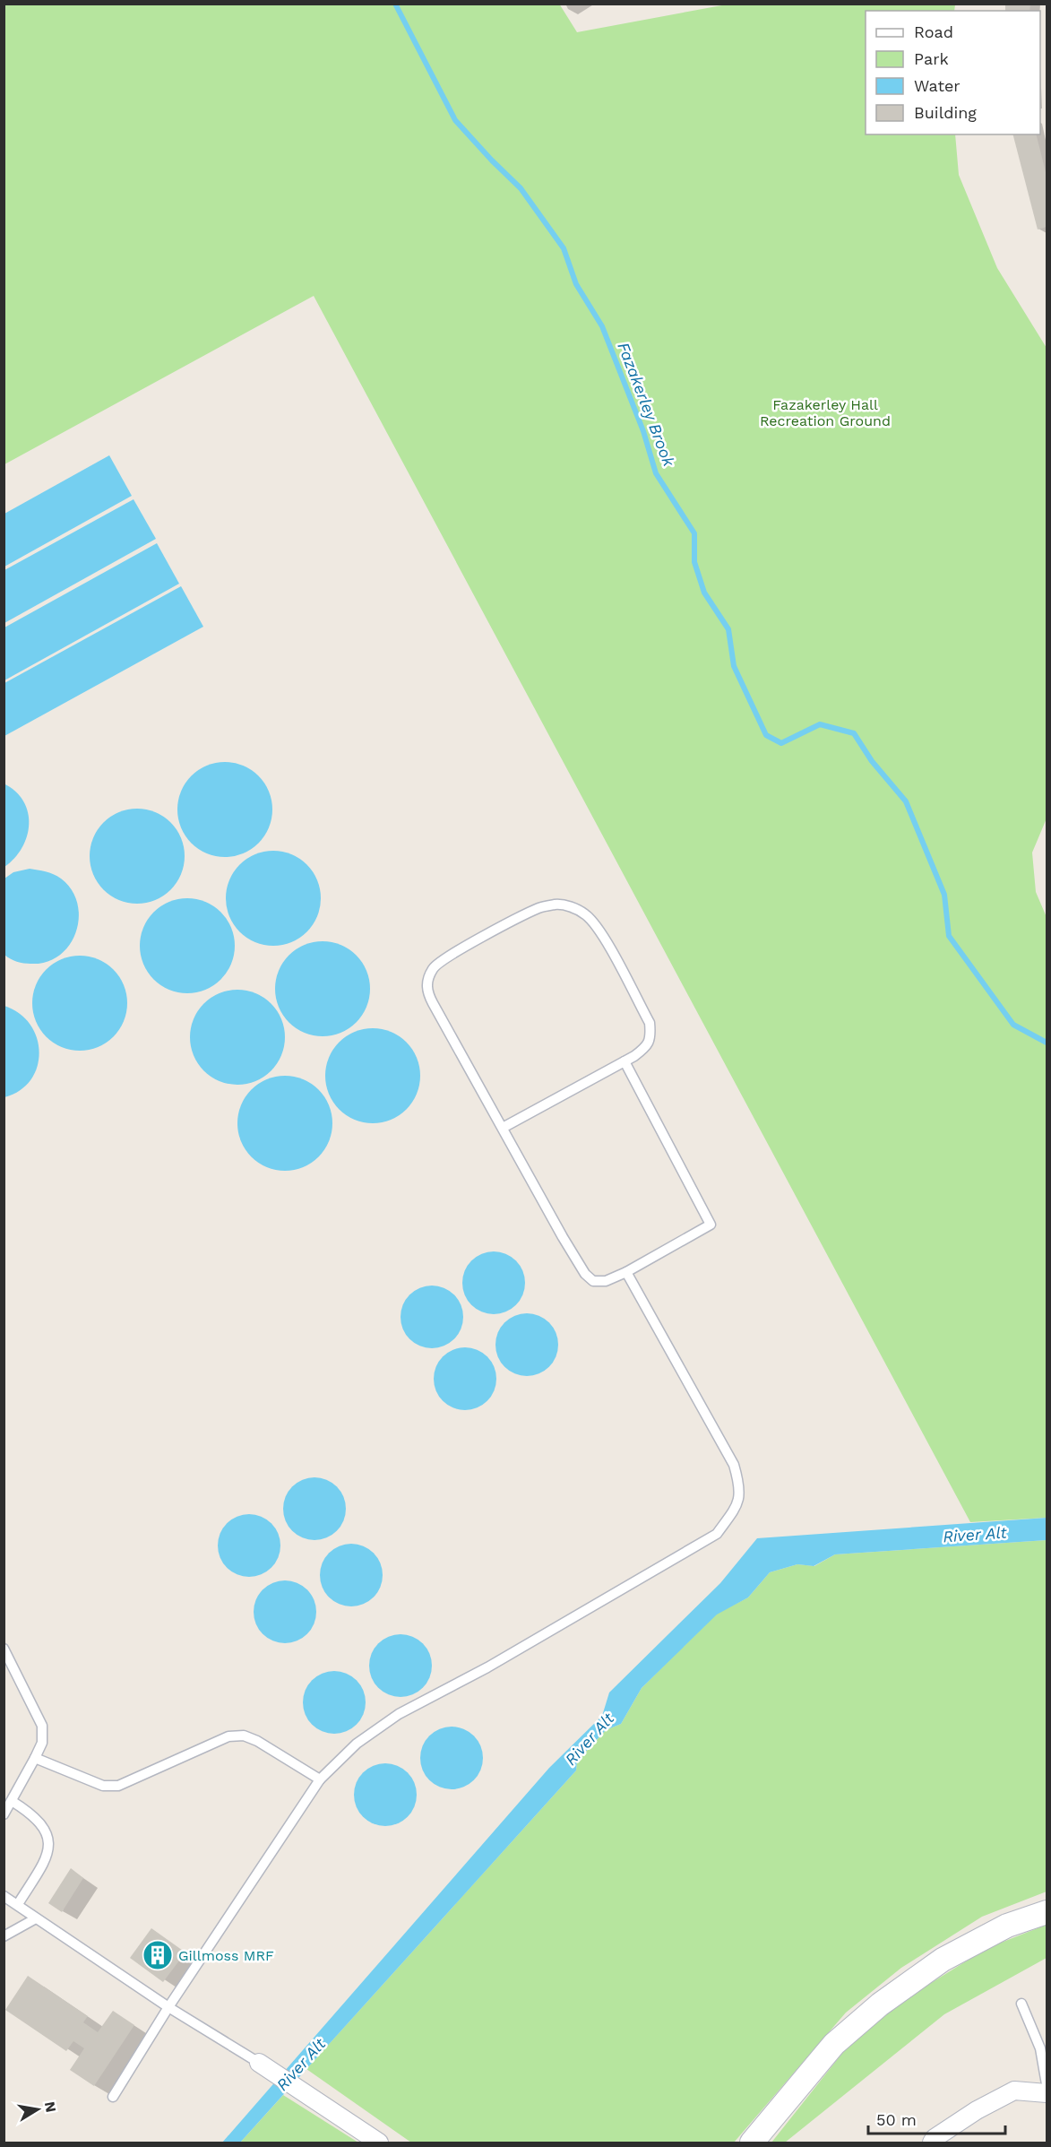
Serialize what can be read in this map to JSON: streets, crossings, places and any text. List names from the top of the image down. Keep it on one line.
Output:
{"water":["Fazakerley Brook","River Alt"],"parks":["Fazakerley Hall Recreation Ground"],"places":{"building":["Gillmoss MRF"]},"legend":["Road","Park","Water","Building"],"scale_bar":"50 m","north":"right"}
